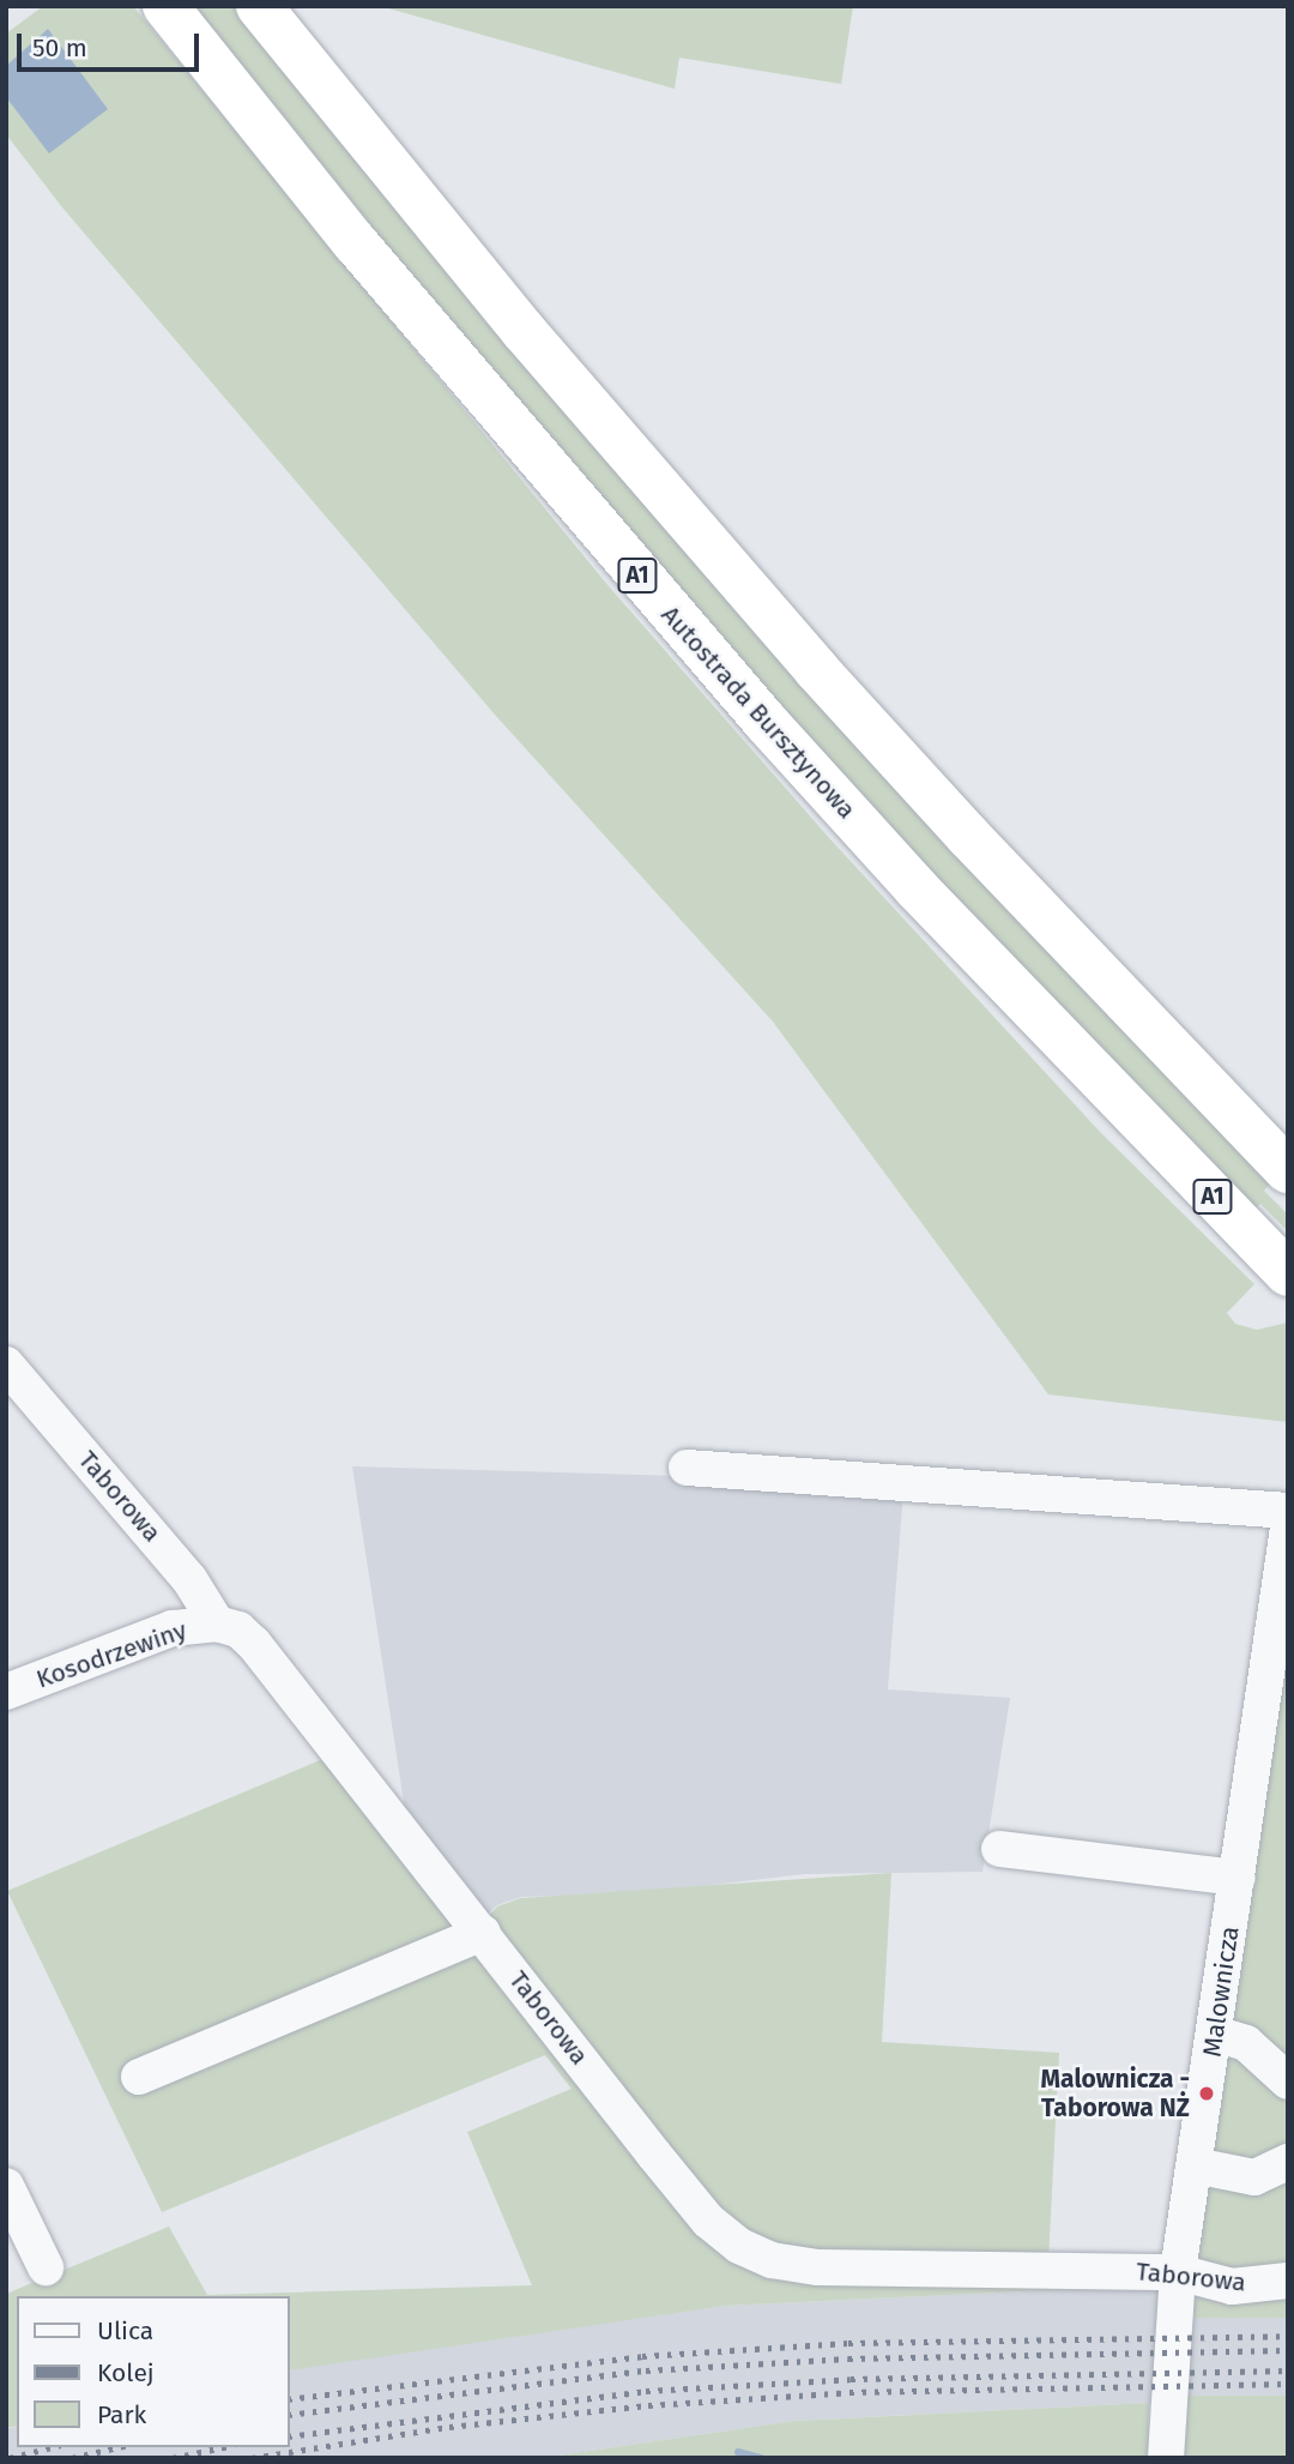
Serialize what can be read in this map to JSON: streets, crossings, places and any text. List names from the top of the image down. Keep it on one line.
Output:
{"streets":{"highway":["A1","Autostrada Bursztynowa"],"street":["Taborowa","Kosodrzewiny","Malownicza"]},"crossings":[["Taborowa","Kosodrzewiny"],["Taborowa","Malownicza"]],"places":["Malownicza - Taborowa NŻ"],"legend":["Ulica","Kolej","Park"],"scale_bar":"50 m"}
